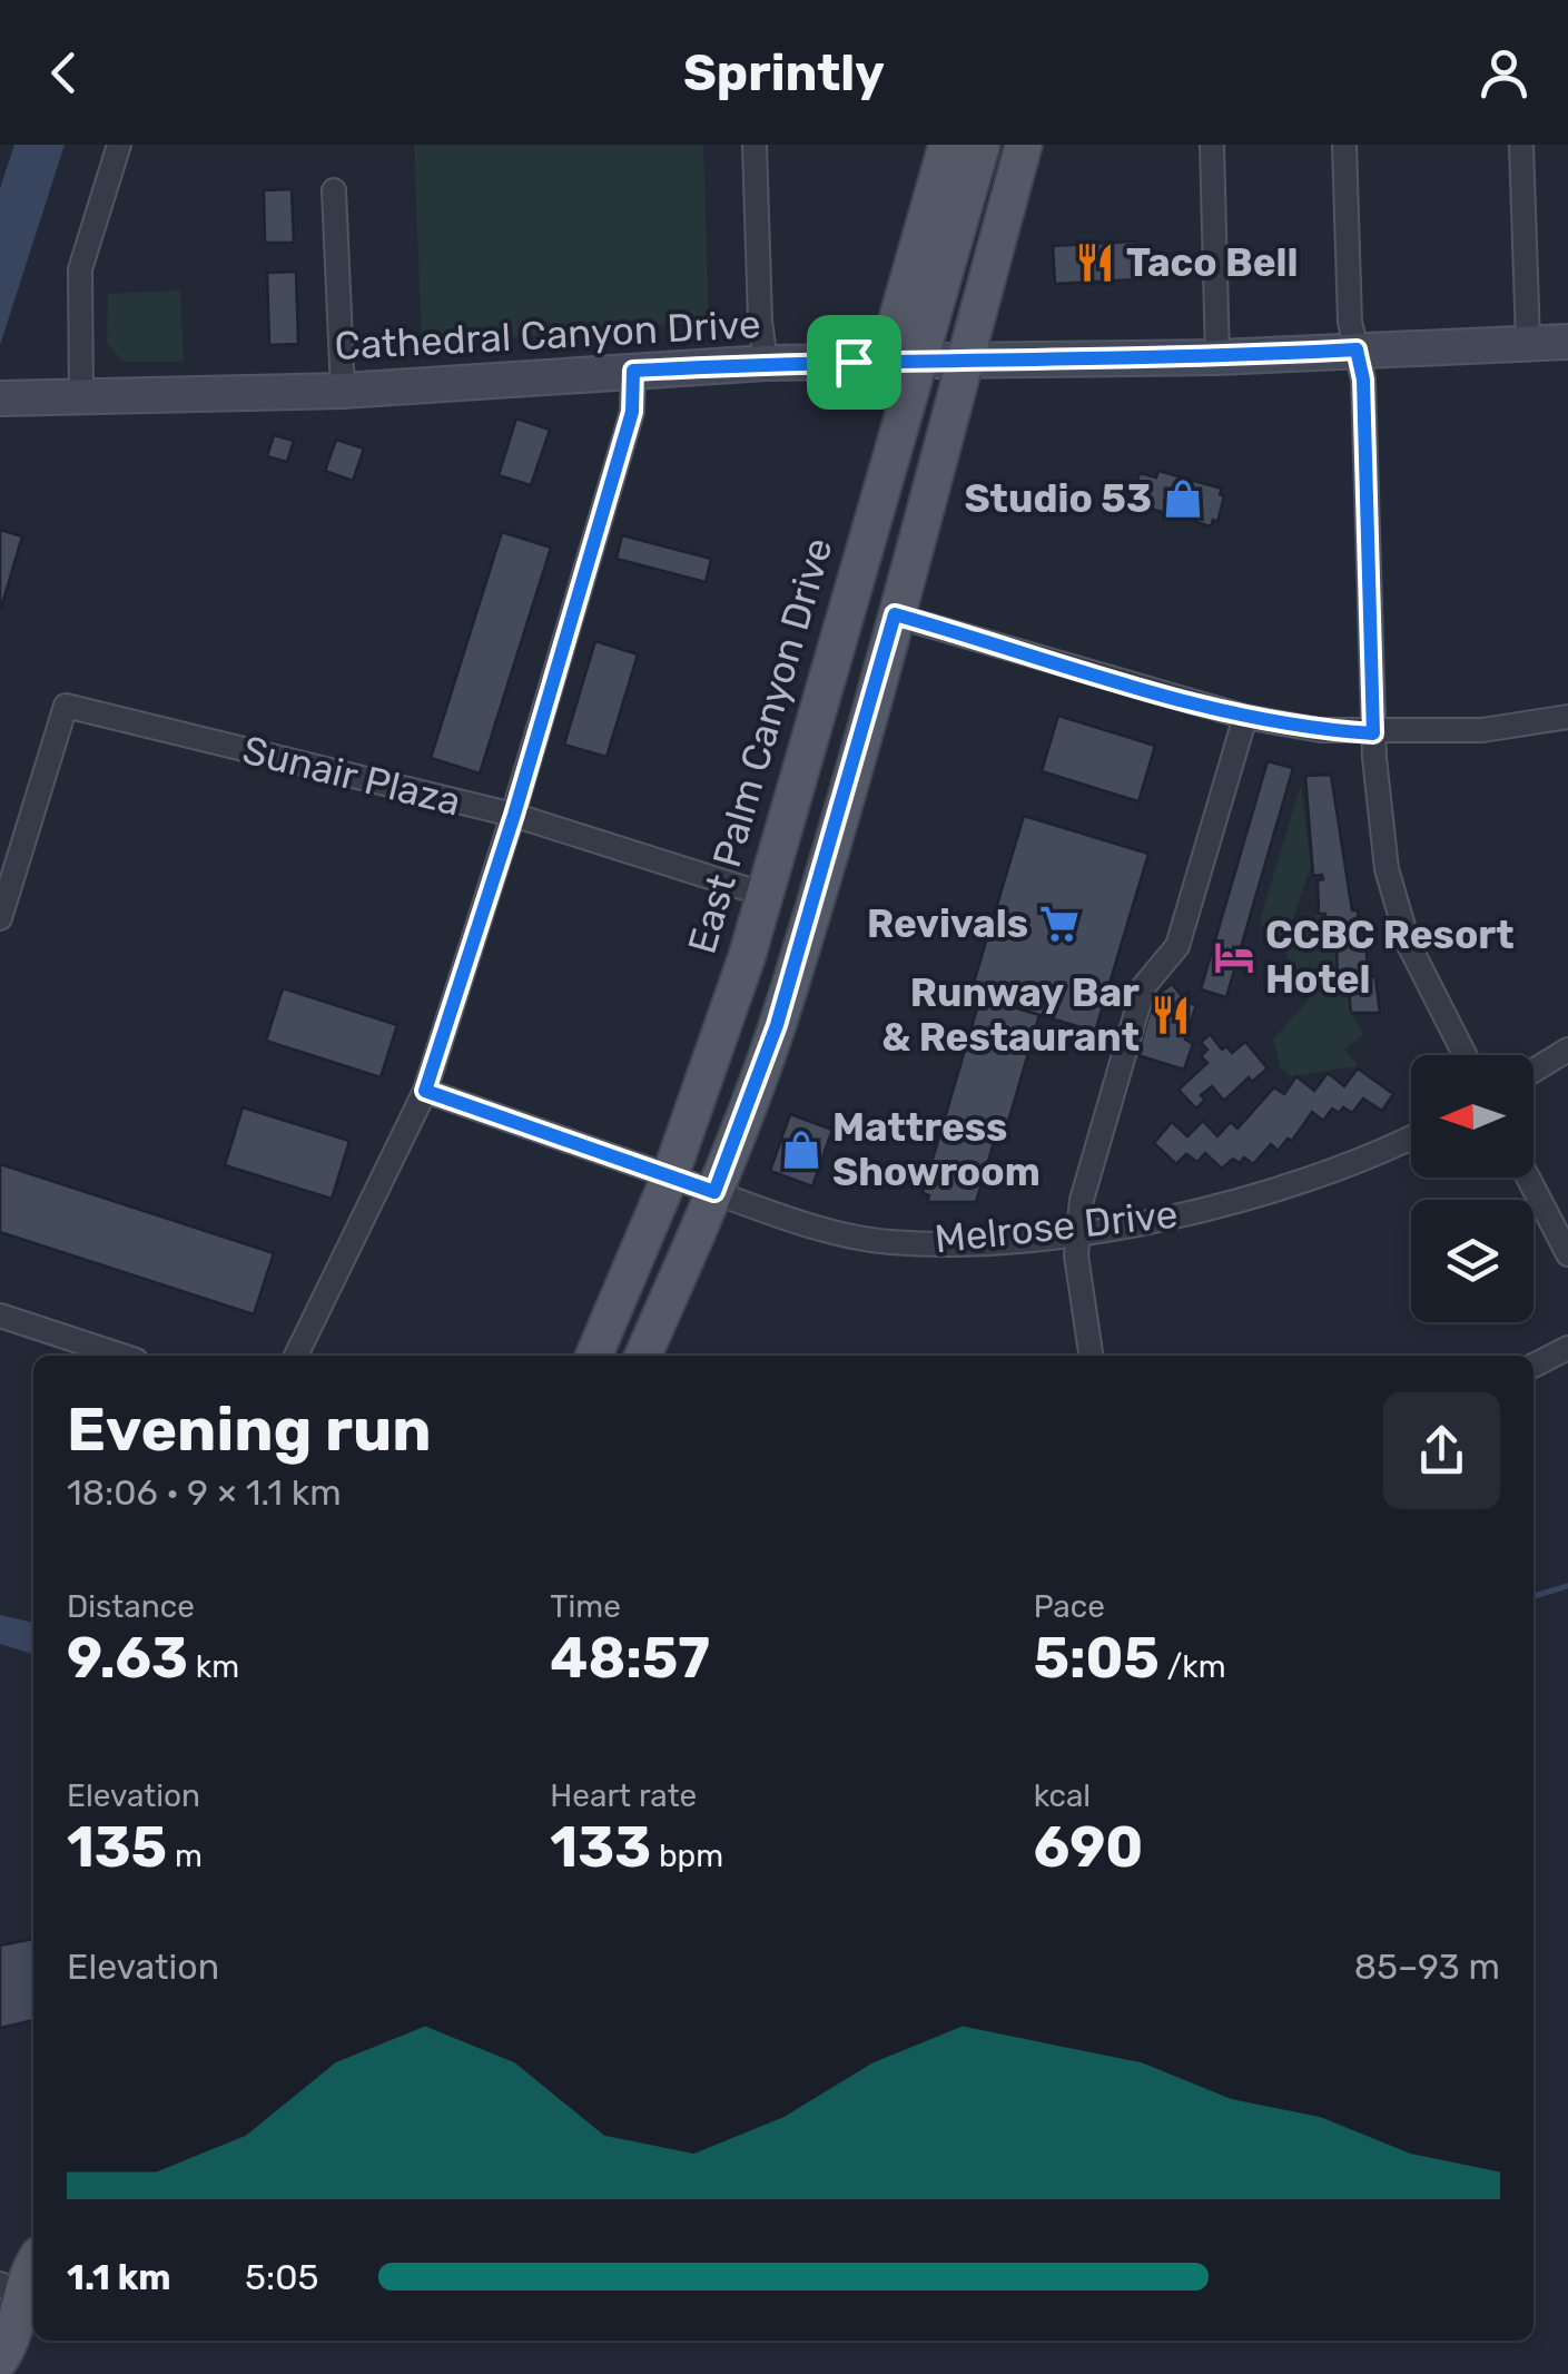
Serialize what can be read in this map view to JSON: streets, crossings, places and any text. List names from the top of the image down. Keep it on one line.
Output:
{"streets":{"main road":["East Palm Canyon Drive"],"street":["Cathedral Canyon Drive","Sunair Plaza","Melrose Drive"]},"crossings":[["Cathedral Canyon Drive","East Palm Canyon Drive"],["East Palm Canyon Drive","Sunair Plaza"],["East Palm Canyon Drive","Melrose Drive"]],"places":{"restaurant":["Taco Bell","Runway Bar & Restaurant"],"shop":["Studio 53","Mattress Showroom"],"supermarket":["Revivals"],"hotel":["CCBC Resort Hotel"]},"north":"left","page":{"header":"Sprintly","heading":["Evening run","18:06 · 9 × 1.1 km"],"stats":[["Distance","9.63 km"],["Time","48:57"],["Pace","5:05 /km"],["Elevation","135 m"],["Heart rate","133 bpm"],["kcal","690"]],"chart":["Elevation","85–93 m"],"list":[{"name":"1.1 km","note":"5:05"}]}}
